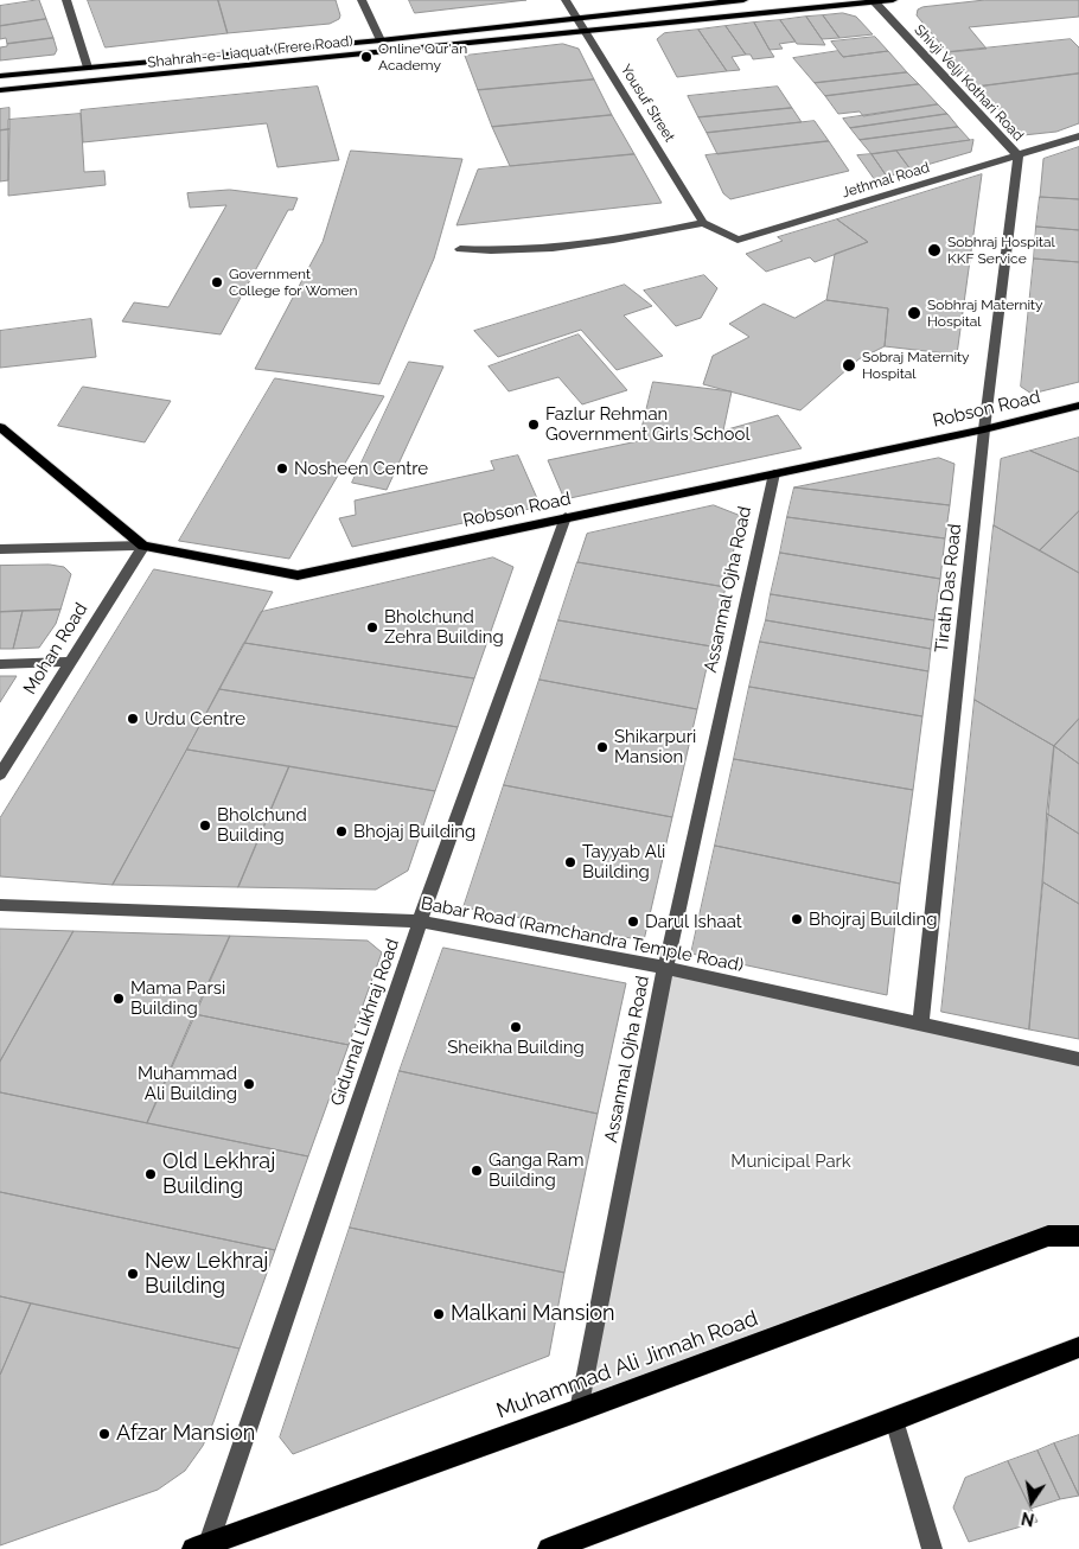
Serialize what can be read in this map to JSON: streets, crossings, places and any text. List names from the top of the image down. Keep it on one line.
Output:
{"streets":{"highway":["Muhammad Ali Jinnah Road"],"main road":["Shahrah-e-Liaquat (Frere Road)","Robson Road"],"street":["Shivji Velji Kothari Road","Yousuf Street","Jethmal Road","Tirath Das Road","Assanmal Ojha Road","Mohan Road","Babar Road (Ramchandra Temple Road)","Gidumal Likhraj Road"]},"crossings":[["Shahrah-e-Liaquat (Frere Road)","Shivji Velji Kothari Road"],["Shahrah-e-Liaquat (Frere Road)","Yousuf Street"],["Shivji Velji Kothari Road","Jethmal Road"],["Shivji Velji Kothari Road","Tirath Das Road"],["Yousuf Street","Jethmal Road"],["Jethmal Road","Tirath Das Road"],["Robson Road","Tirath Das Road"],["Robson Road","Assanmal Ojha Road"],["Robson Road","Mohan Road"],["Robson Road","Gidumal Likhraj Road"],["Tirath Das Road","Babar Road (Ramchandra Temple Road)"],["Assanmal Ojha Road","Babar Road (Ramchandra Temple Road)"],["Assanmal Ojha Road","Muhammad Ali Jinnah Road"],["Babar Road (Ramchandra Temple Road)","Gidumal Likhraj Road"],["Gidumal Likhraj Road","Muhammad Ali Jinnah Road"]],"parks":["Municipal Park"],"places":["Online Qur'an Academy","Sobhraj Hospital KKF Service","Government College for Women","Sobhraj Maternity Hospital","Sobraj Maternity Hospital","Fazlur Rehman Government Girls School","Nosheen Centre","Bholchund Zehra Building","Urdu Centre","Shikarpuri Mansion","Bholchund Building","Bhojaj Building","Tayyab Ali Building","Bhojraj Building","Darul Ishaat","Mama Parsi Building","Sheikha Building","Muhammad Ali Building","Ganga Ram Building","Old Lekhraj Building","New Lekhraj Building","Malkani Mansion","Afzar Mansion"],"north":"bottom"}
